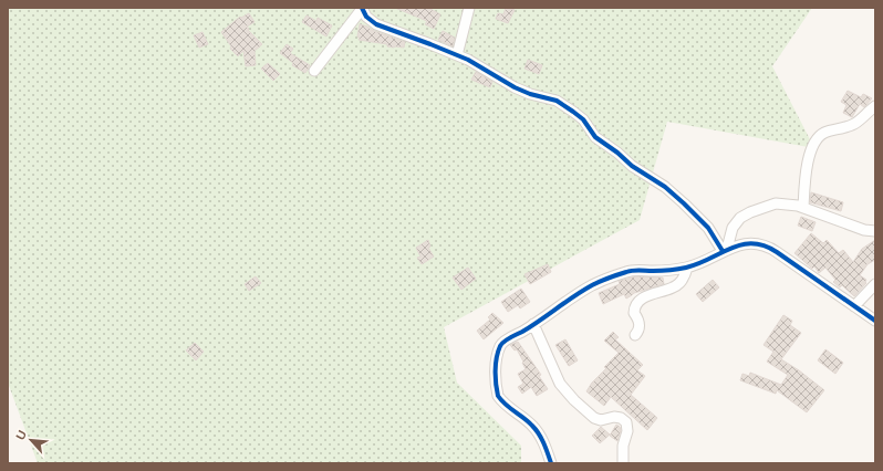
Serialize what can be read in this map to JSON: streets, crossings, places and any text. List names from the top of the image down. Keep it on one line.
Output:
{"north":"top left"}
